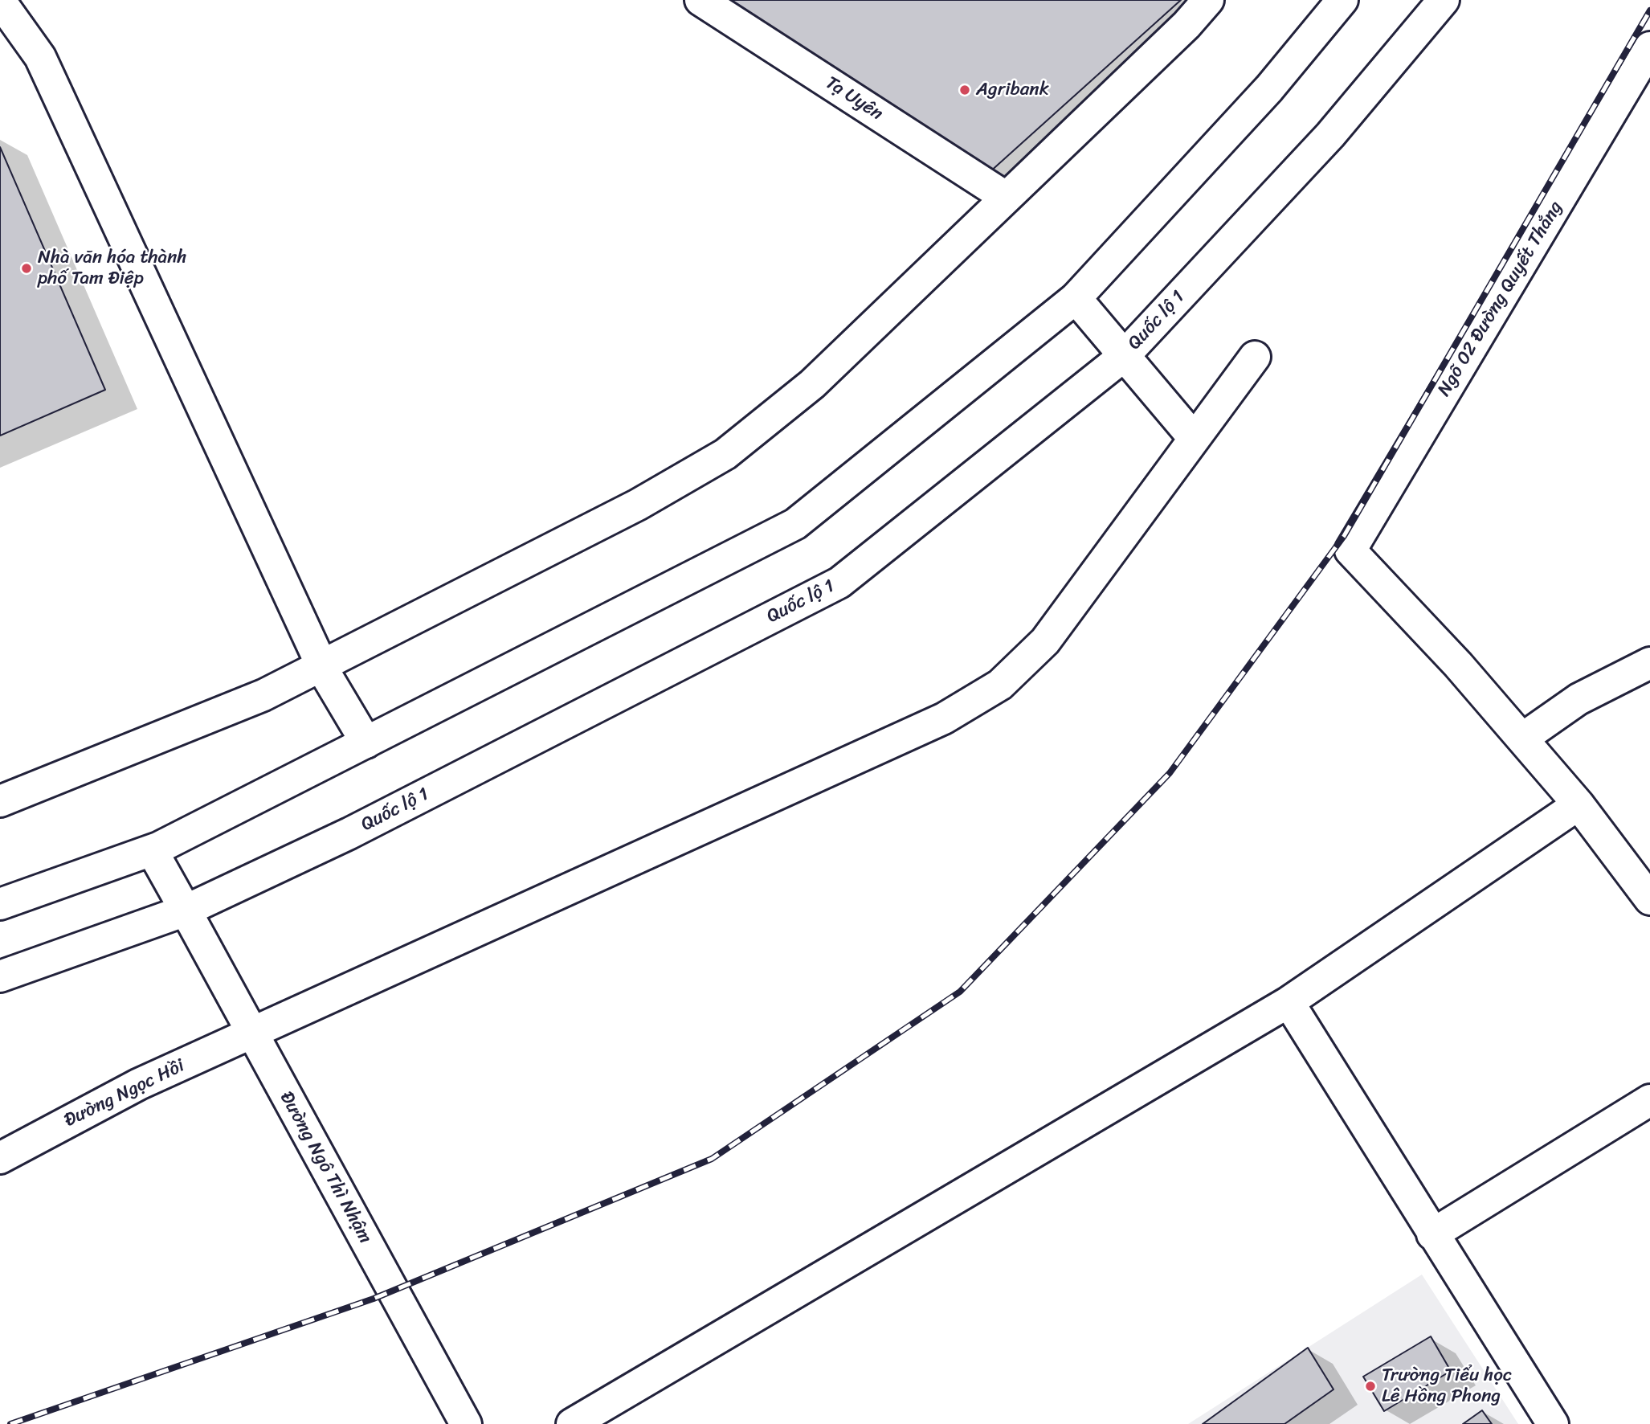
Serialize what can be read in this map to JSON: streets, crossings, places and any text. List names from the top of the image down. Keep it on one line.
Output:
{"streets":{"main road":["Tạ Uyên","Ngõ 02 Đường Quyết Thắng","Quốc lộ 1","Đường Ngọc Hồi","Đường Ngô Thì Nhậm"]},"crossings":[["Quốc lộ 1","Đường Ngô Thì Nhậm"],["Đường Ngọc Hồi","Đường Ngô Thì Nhậm"]],"places":["Agribank","Nhà văn hóa thành phố Tam Điệp","Trường Tiểu học Lê Hồng Phong"]}
